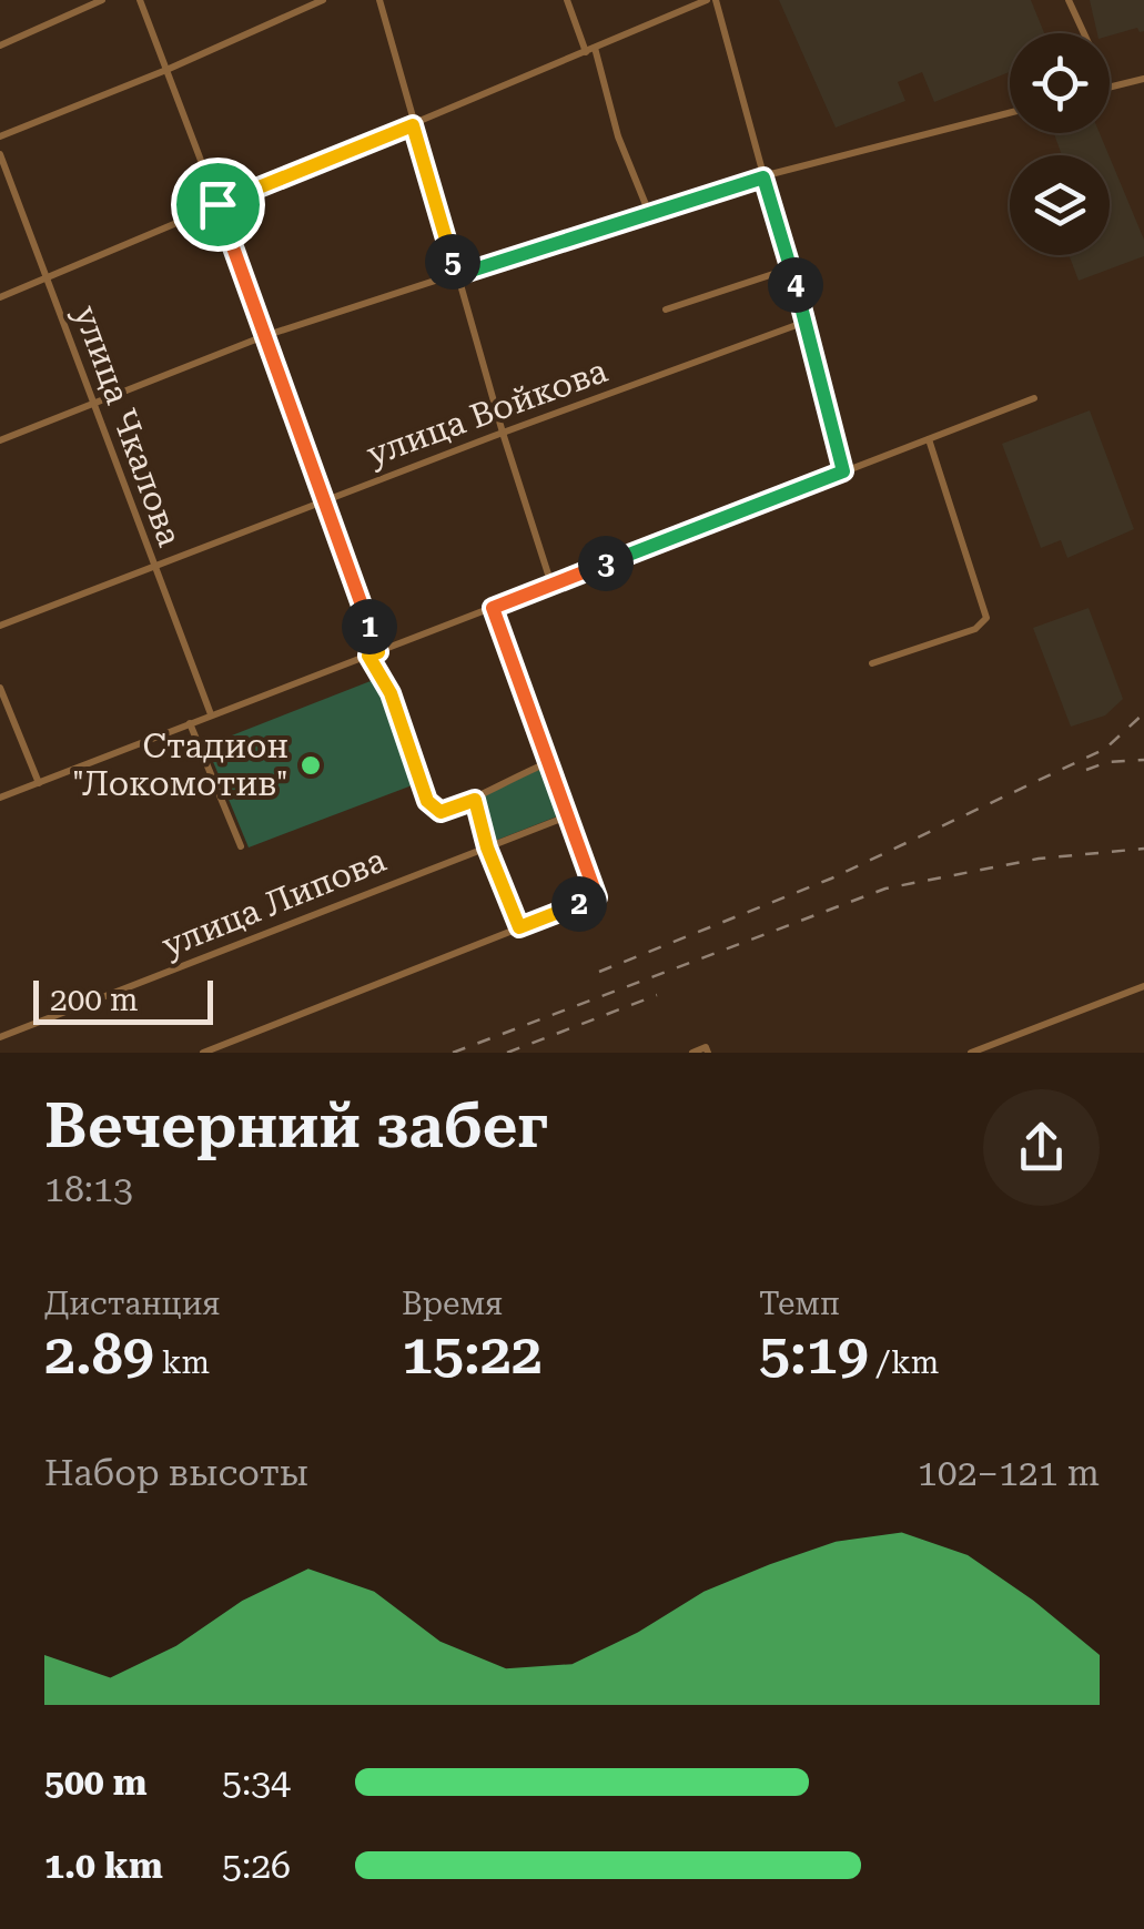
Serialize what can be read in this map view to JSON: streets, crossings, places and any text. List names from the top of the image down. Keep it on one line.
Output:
{"streets":{"street":["улица Войкова","улица Чкалова","улица Липова"]},"crossings":[["улица Войкова","улица Чкалова"]],"places":["Стадион \"Локомотив\""],"scale_bar":"200 m","page":{"pins":["5","4","3","1","2"],"scale":"200 m","heading":["Вечерний забег","18:13"],"stats":[["Дистанция","2.89 km"],["Время","15:22"],["Темп","5:19 /km"]],"chart":["Набор высоты","102–121 m"],"list":[{"name":"500 m","note":"5:34"},{"name":"1.0 km","note":"5:26"}]}}
